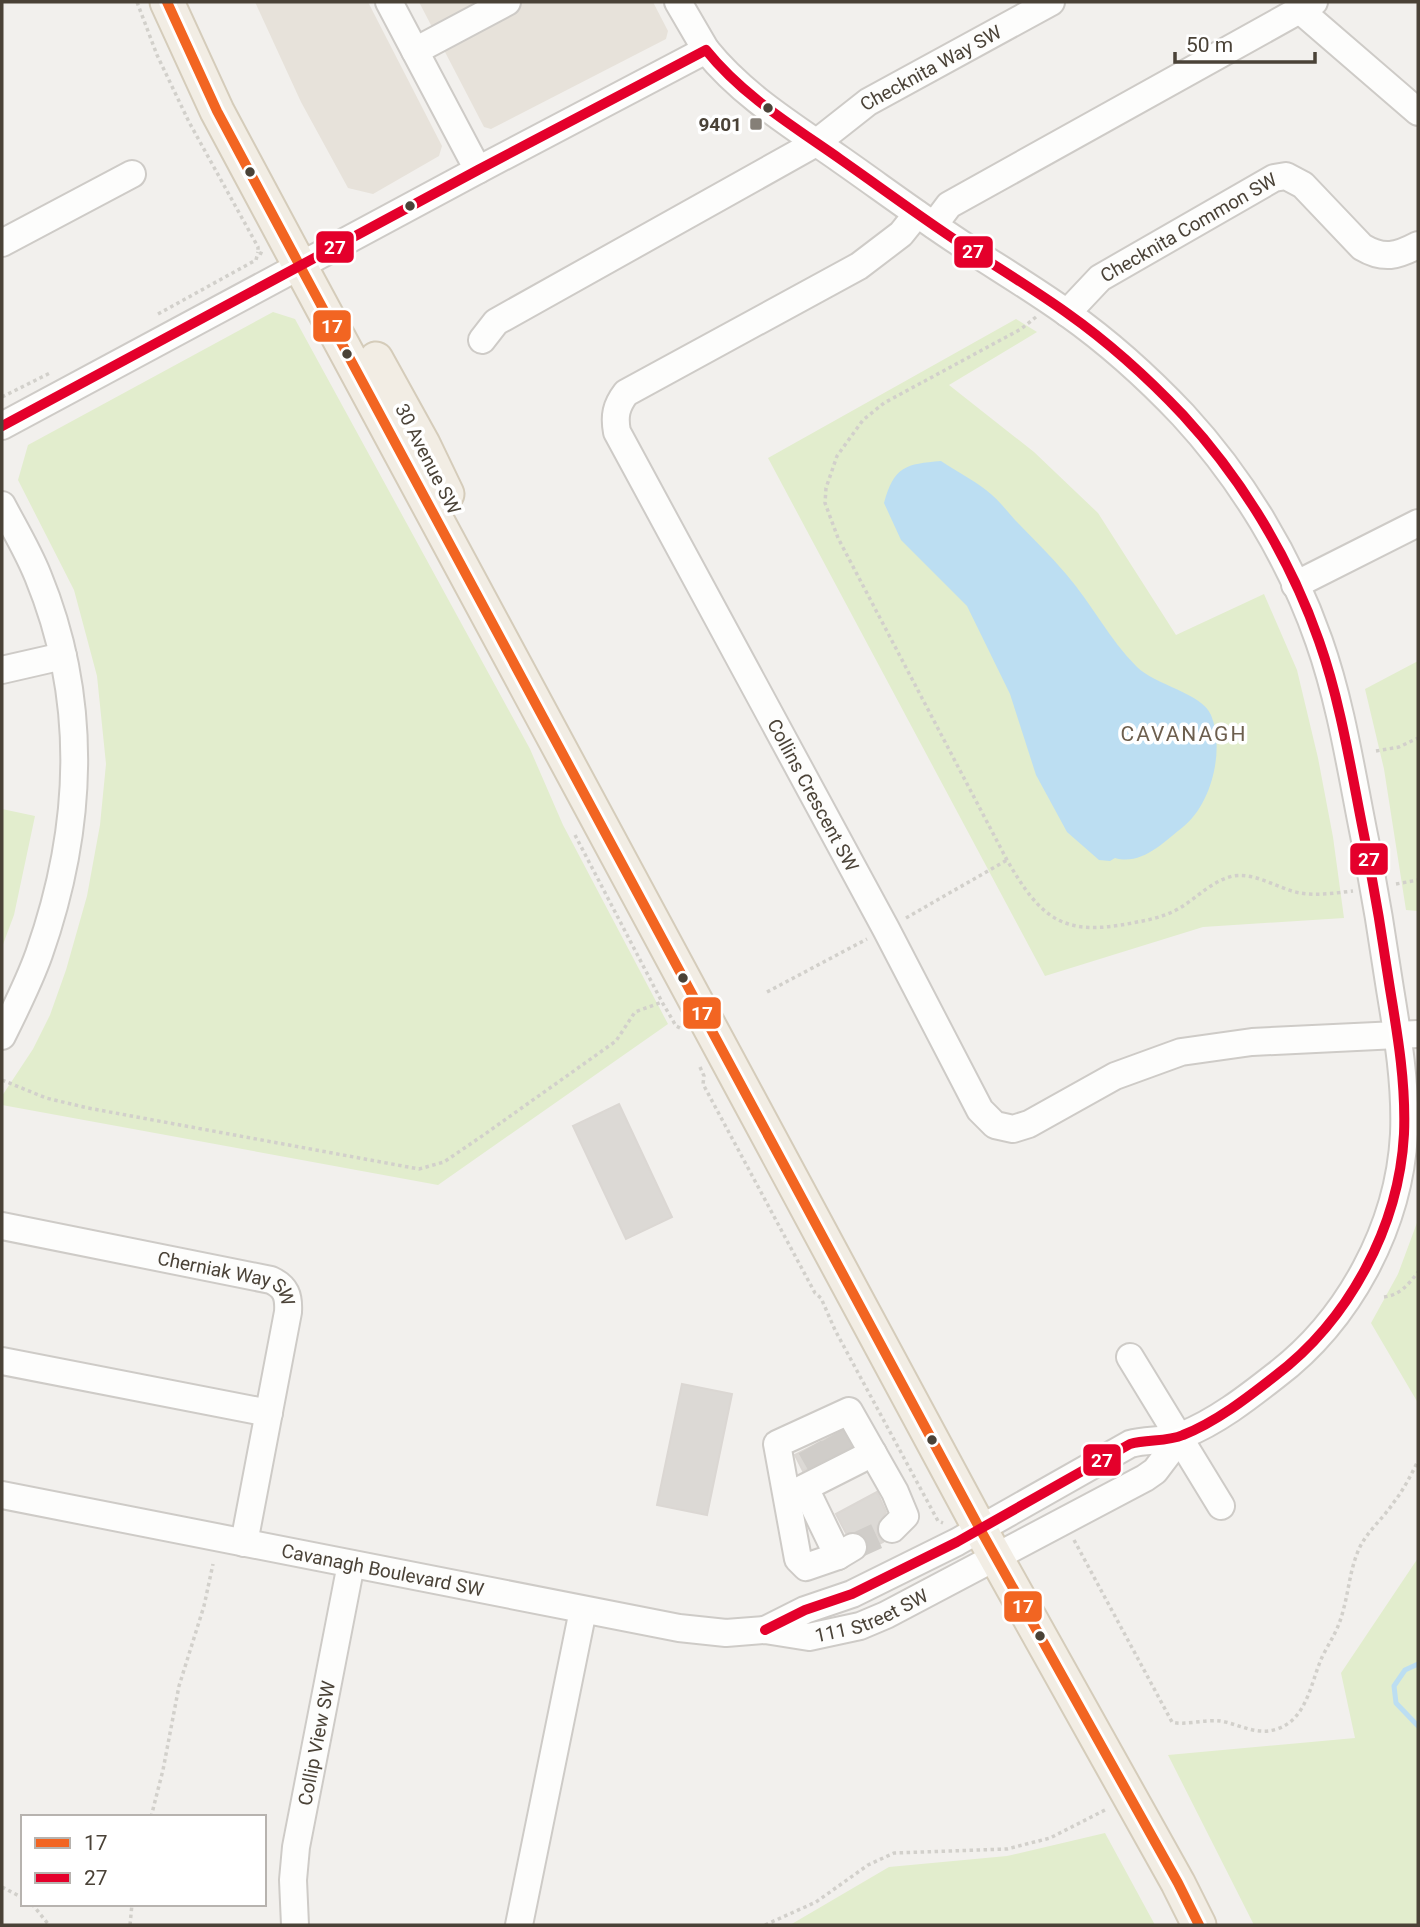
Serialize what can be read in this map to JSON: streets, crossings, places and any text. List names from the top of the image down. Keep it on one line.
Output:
{"streets":{"main road":["30 Avenue SW"],"street":["Checknita Way SW","Checknita Common SW","Collins Crescent SW","Cherniak Way SW","Cavanagh Boulevard SW","111 Street SW","Collip View SW"]},"crossings":[["30 Avenue SW","111 Street SW"],["Cherniak Way SW","Cavanagh Boulevard SW"],["Cavanagh Boulevard SW","111 Street SW"],["Cavanagh Boulevard SW","Collip View SW"]],"districts":["CAVANAGH"],"places":{"transit":["9401"]},"lines":["transit line 17","transit line 27"],"legend":["17","27"],"scale_bar":"50 m"}
